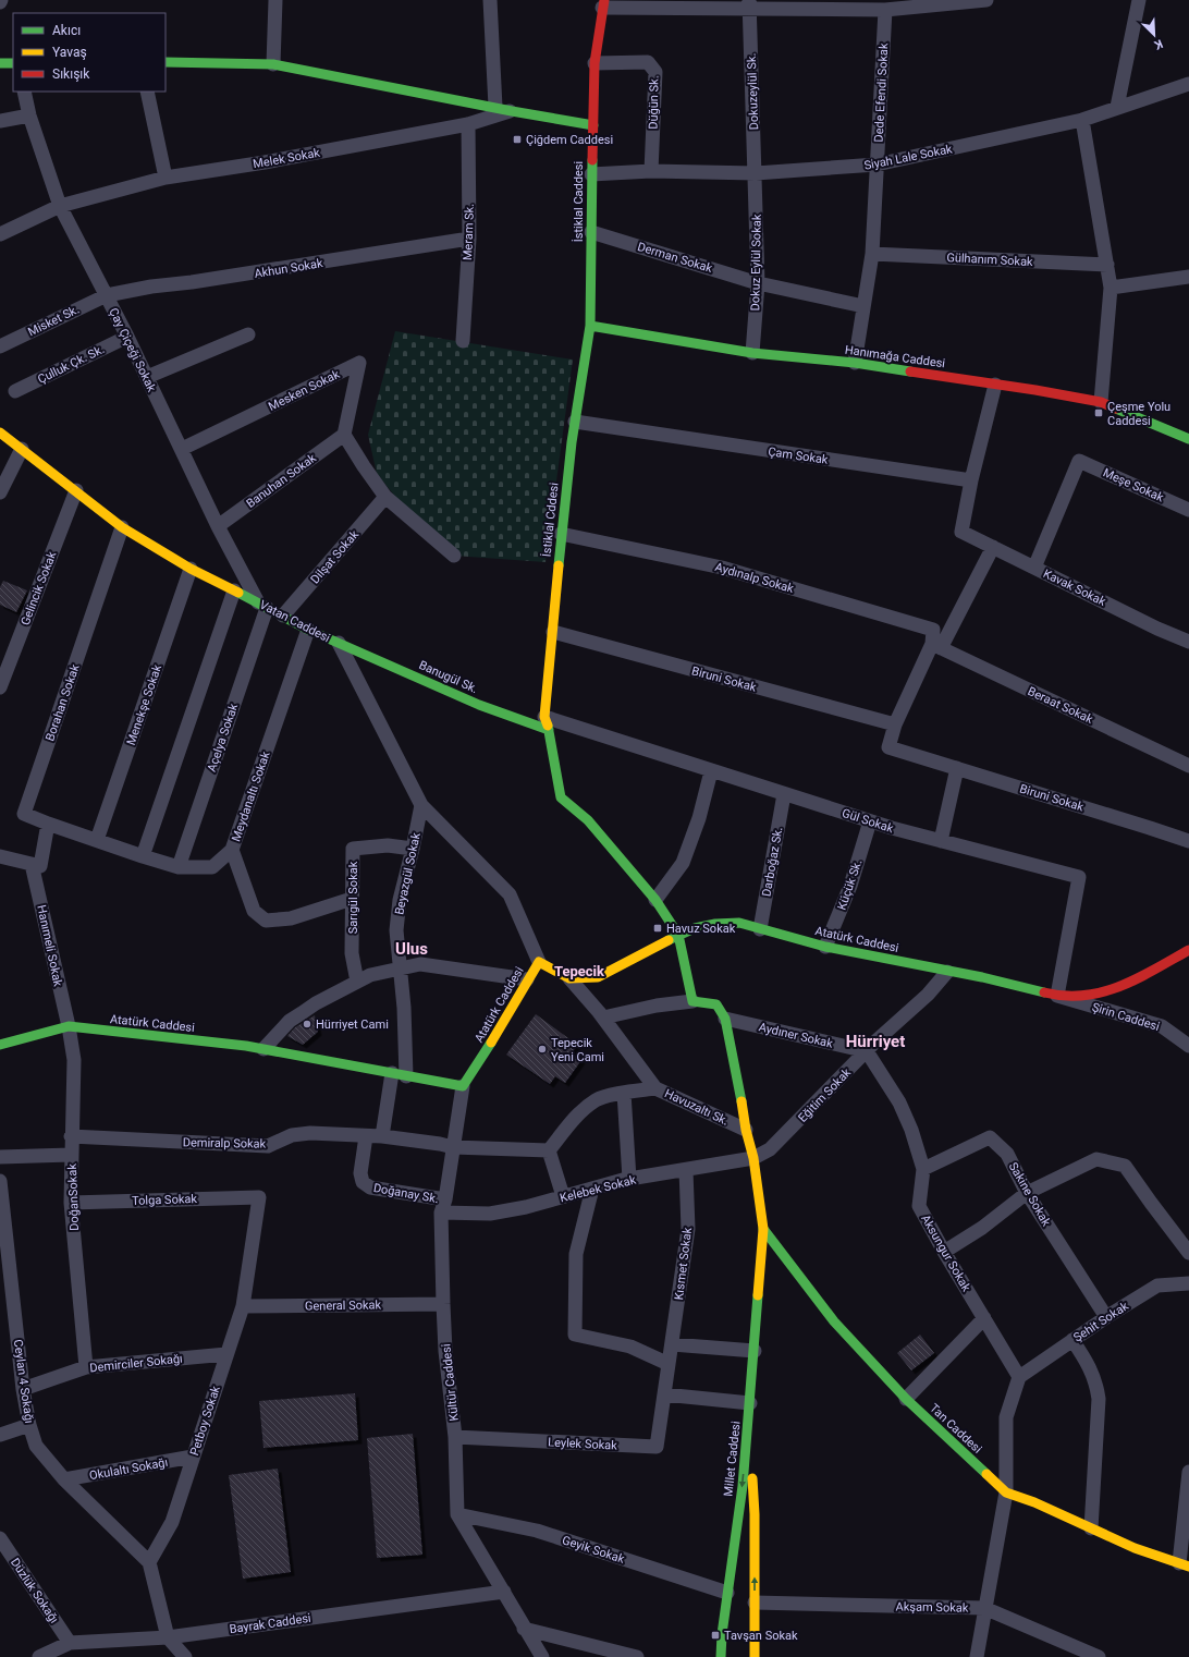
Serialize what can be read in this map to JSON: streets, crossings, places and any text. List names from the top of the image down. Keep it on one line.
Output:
{"streets":{"main road":["İstiklal Caddesi","Hanımağa Caddesi","İstiklal Cddesi","Vatan Caddesi","Banugül Sk.","Atatürk Caddesi","Tan Caddesi","Millet Caddesi"],"street":["Dokuzeylül Sk.","Dede Efendi Sokak","Düğün Sk.","Siyah Lale Sokak","Melek Sokak","Meram Sk.","Derman Sokak","Gülhanım Sokak","Dokuz Eylül Sokak","Akhun Sokak","Misket Sk.","Çay Çiçeği Sokak","Çulluk Çk. Sk.","Mesken Sokak","Çam Sokak","Banuhan Sokak","Meşe Sokak","Dilşat Sokak","Aydınalp Sokak","Kavak Sokak","Gelincik Sokak","Biruni Sokak","Borahan Sokak","Menekşe Sokak","Beraat Sokak","Açelya Sokak","Meydanaltı Sokak","Gül Sokak","Darboğaz Sk.","Beyazgül Sokak","Küçük Sk.","Sarıgül Sokak","Hanımeli Sokak","Şirin Caddesi","Aydıner Sokak","Eğitim Sokak","Havuzaltı Sk.","Demiralp Sokak","Kelebek Sokak","Doğanay Sk.","Sakine Sokak","DoğanSokak","Tolga Sokak","Aksungur Sokak","Kısmet Sokak","General Sokak","Şehit Sokak","Demirciler Sokağı","Ceylan 4 Sokağı","Kültür Caddesi","Petboy Sokak","Leylek Sokak","Okulaltı Sokağı","Geyik Sokak","Düzlük Sokağı","Akşam Sokak","Bayrak Caddesi"]},"crossings":[["Dokuzeylül Sk.","Siyah Lale Sokak"],["Dokuzeylül Sk.","Dokuz Eylül Sokak"],["Dede Efendi Sokak","Siyah Lale Sokak"],["Dede Efendi Sokak","Gülhanım Sokak"],["Dede Efendi Sokak","Hanımağa Caddesi"],["Düğün Sk.","Siyah Lale Sokak"],["Düğün Sk.","İstiklal Caddesi"],["Siyah Lale Sokak","İstiklal Caddesi"],["Siyah Lale Sokak","Dokuz Eylül Sokak"],["Melek Sokak","Meram Sk."],["Melek Sokak","Çay Çiçeği Sokak"],["İstiklal Caddesi","Derman Sokak"],["İstiklal Caddesi","Hanımağa Caddesi"],["İstiklal Caddesi","İstiklal Cddesi"],["Meram Sk.","Akhun Sokak"],["Derman Sokak","Dokuz Eylül Sokak"],["Dokuz Eylül Sokak","Hanımağa Caddesi"],["Akhun Sokak","Misket Sk."],["Akhun Sokak","Çay Çiçeği Sokak"],["Misket Sk.","Çay Çiçeği Sokak"],["Çay Çiçeği Sokak","Çulluk Çk. Sk."],["Çay Çiçeği Sokak","Mesken Sokak"],["Çay Çiçeği Sokak","Banuhan Sokak"],["Çay Çiçeği Sokak","Vatan Caddesi"],["Çay Çiçeği Sokak","Açelya Sokak"],["Hanımağa Caddesi","İstiklal Cddesi"],["Mesken Sokak","Banuhan Sokak"],["Çam Sokak","İstiklal Cddesi"],["Çam Sokak","Kavak Sokak"],["Meşe Sokak","Kavak Sokak"],["İstiklal Cddesi","Aydınalp Sokak"],["İstiklal Cddesi","Banugül Sk."],["İstiklal Cddesi","Biruni Sokak"],["İstiklal Cddesi","Gül Sokak"],["İstiklal Cddesi","Atatürk Caddesi"],["Dilşat Sokak","Vatan Caddesi"],["Aydınalp Sokak","Beraat Sokak"],["Gelincik Sokak","Vatan Caddesi"],["Vatan Caddesi","Banugül Sk."],["Vatan Caddesi","Borahan Sokak"],["Vatan Caddesi","Menekşe Sokak"],["Vatan Caddesi","Açelya Sokak"],["Vatan Caddesi","Meydanaltı Sokak"],["Vatan Caddesi","Beyazgül Sokak"],["Vatan Caddesi","Atatürk Caddesi"],["Banugül Sk.","Gül Sokak"],["Borahan Sokak","Meydanaltı Sokak"],["Menekşe Sokak","Meydanaltı Sokak"],["Açelya Sokak","Meydanaltı Sokak"],["Gül Sokak","Darboğaz Sk."],["Gül Sokak","Küçük Sk."],["Gül Sokak","Atatürk Caddesi"],["Gül Sokak","Şirin Caddesi"],["Darboğaz Sk.","Atatürk Caddesi"],["Beyazgül Sokak","Sarıgül Sokak"],["Beyazgül Sokak","Atatürk Caddesi"],["Beyazgül Sokak","Demiralp Sokak"],["Küçük Sk.","Atatürk Caddesi"],["Atatürk Caddesi","Hanımeli Sokak"],["Atatürk Caddesi","Şirin Caddesi"],["Atatürk Caddesi","Eğitim Sokak"],["Atatürk Caddesi","Havuzaltı Sk."],["Atatürk Caddesi","DoğanSokak"],["Atatürk Caddesi","Kültür Caddesi"],["Hanımeli Sokak","DoğanSokak"],["Aydıner Sokak","Eğitim Sokak"],["Aydıner Sokak","Aksungur Sokak"],["Eğitim Sokak","Kelebek Sokak"],["Eğitim Sokak","Aksungur Sokak"],["Demiralp Sokak","Doğanay Sk."],["Demiralp Sokak","DoğanSokak"],["Demiralp Sokak","Kültür Caddesi"],["Kelebek Sokak","Doğanay Sk."],["Kelebek Sokak","Kısmet Sokak"],["Kelebek Sokak","Kültür Caddesi"],["Doğanay Sk.","Kültür Caddesi"],["Sakine Sokak","Aksungur Sokak"],["Sakine Sokak","Şehit Sokak"],["DoğanSokak","Tolga Sokak"],["DoğanSokak","Demirciler Sokağı"],["Tolga Sokak","Petboy Sokak"],["Aksungur Sokak","Şehit Sokak"],["Kısmet Sokak","Leylek Sokak"],["General Sokak","Kültür Caddesi"],["General Sokak","Petboy Sokak"],["Demirciler Sokağı","Ceylan 4 Sokağı"],["Demirciler Sokağı","Petboy Sokak"],["Ceylan 4 Sokağı","Petboy Sokak"],["Ceylan 4 Sokağı","Okulaltı Sokağı"],["Kültür Caddesi","Leylek Sokak"],["Kültür Caddesi","Geyik Sokak"],["Kültür Caddesi","Bayrak Caddesi"],["Petboy Sokak","Okulaltı Sokağı"],["Millet Caddesi","Geyik Sokak"],["Millet Caddesi","Akşam Sokak"],["Düzlük Sokağı","Bayrak Caddesi"]],"districts":["Ulus","Tepecik","Hürriyet"],"places":{"transit":["Çiğdem Caddesi","Çeşme Yolu Caddesi","Havuz Sokak","Tavşan Sokak"],"other":["Hürriyet Cami","Tepecik Yeni Cami"]},"legend":["Akıcı","Yavaş","Sıkışık"],"north":"bottom right"}
